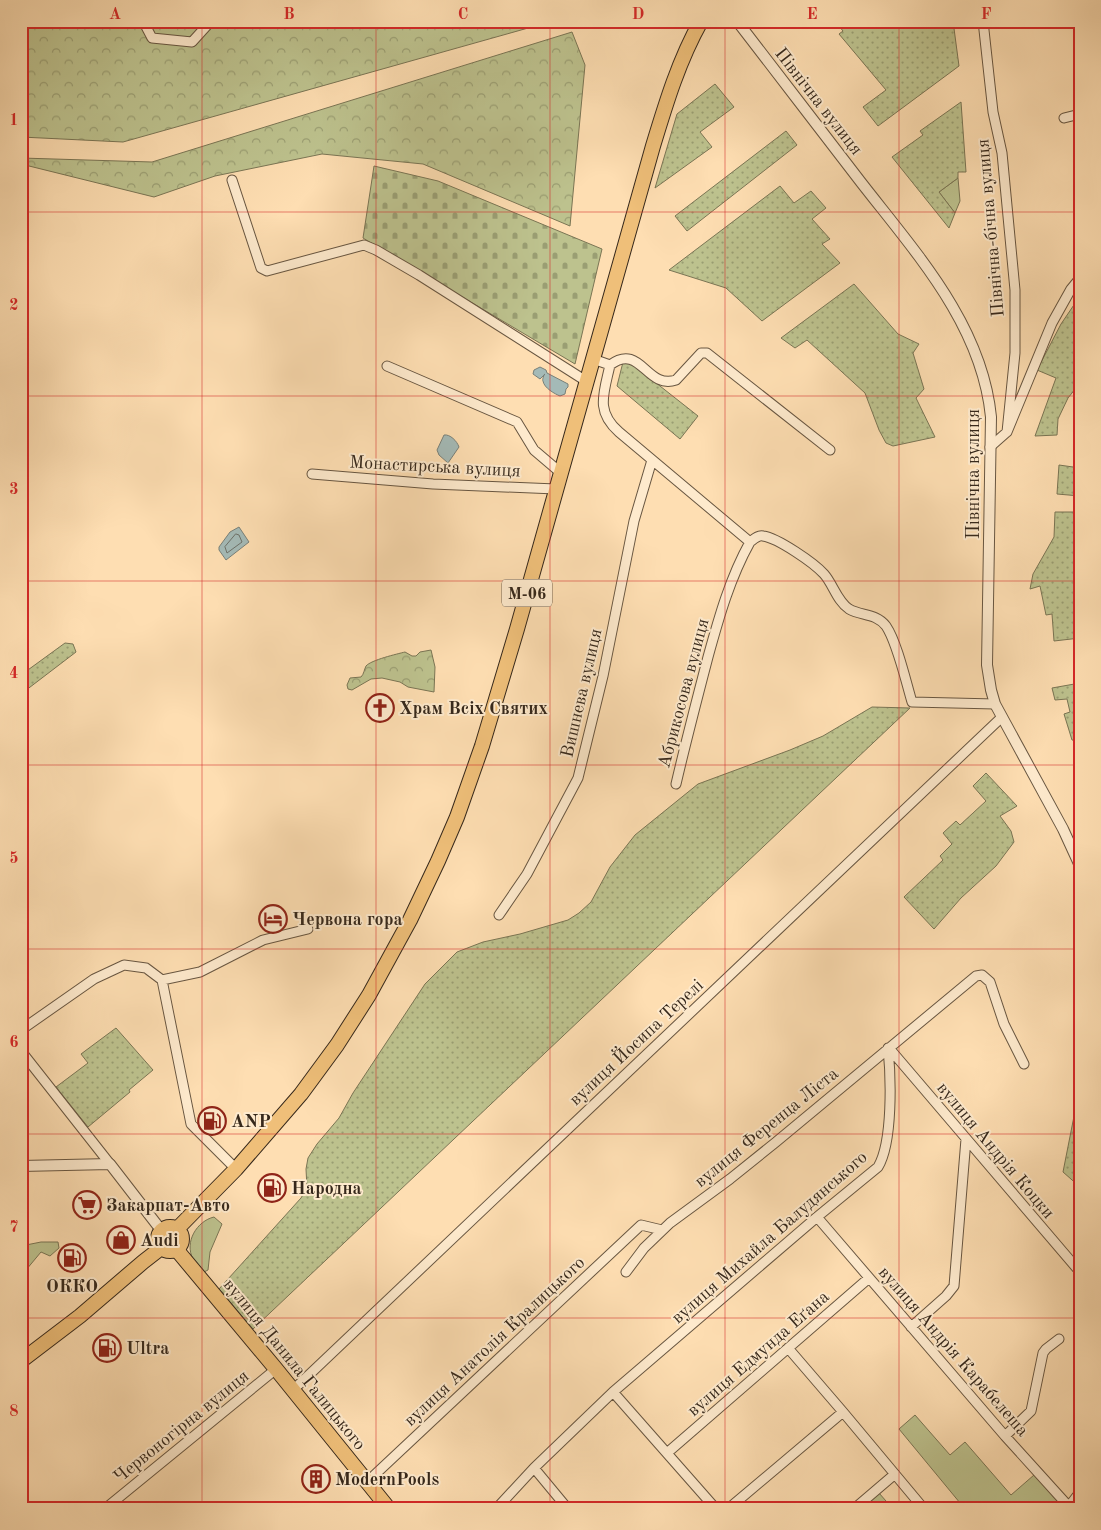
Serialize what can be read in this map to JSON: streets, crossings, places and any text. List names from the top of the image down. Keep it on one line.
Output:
{"streets":{"main road":["М-06","вулиця Данила Галицького"],"street":["Північна вулиця","Північна-бічна вулиця","Монастирська вулиця","Вишнева вулиця","Абрикосова вулиця","вулиця Йосипа Терелі","вулиця Ференца Ліста","вулиця Андрія Коцки","вулиця Михайла Балудянського","вулиця Анатолія Кралицького","вулиця Андрія Карабелеша","вулиця Едмунда Еґана","Червоногірна вулиця"]},"crossings":[["Північна вулиця","вулиця Йосипа Терелі"],["Монастирська вулиця","М-06"],["М-06","вулиця Данила Галицького"],["вулиця Йосипа Терелі","вулиця Данила Галицького"],["вулиця Ференца Ліста","вулиця Андрія Коцки"],["вулиця Ференца Ліста","вулиця Михайла Балудянського"],["вулиця Ференца Ліста","вулиця Анатолія Кралицького"],["вулиця Андрія Коцки","вулиця Михайла Балудянського"],["вулиця Михайла Балудянського","вулиця Андрія Карабелеша"],["вулиця Анатолія Кралицького","вулиця Данила Галицького"],["вулиця Андрія Карабелеша","вулиця Едмунда Еґана"],["вулиця Данила Галицького","Червоногірна вулиця"]],"places":{"church":["Храм Всіх Святих"],"hotel":["Червона гора"],"fuel station":["ANP","Народна","ОККО","Ultra"],"supermarket":["Закарпат-Авто"],"shop":["Audi"],"building":["ModernPools"]},"grid":{"columns":["A","B","C","D","E","F"],"rows":["1","2","3","4","5","6","7","8"]}}
